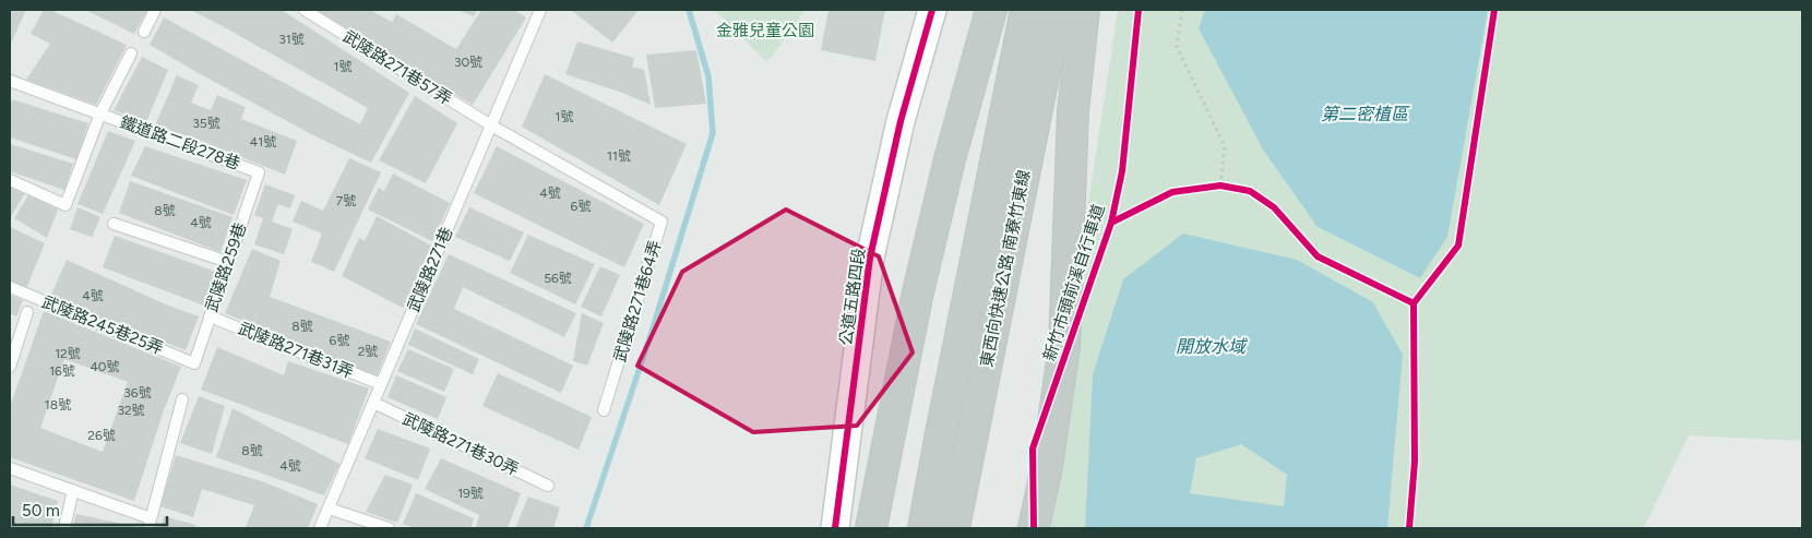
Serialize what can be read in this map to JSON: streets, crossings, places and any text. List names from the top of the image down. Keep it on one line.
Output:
{"streets":{"highway":["東西向快速公路 南寮竹東線"],"street":["公道五路四段"],"lane":["武陵路271巷57弄","鐵道路二段278巷","武陵路259巷","武陵路271巷","武陵路271巷64弄","武陵路245巷25弄","武陵路271巷31弄","武陵路271巷30弄"],"cycle path":["新竹市頭前溪自行車道"]},"crossings":[["武陵路271巷57弄","武陵路271巷"],["武陵路271巷57弄","武陵路271巷64弄"],["鐵道路二段278巷","武陵路259巷"],["武陵路259巷","武陵路245巷25弄"],["武陵路259巷","武陵路271巷31弄"],["武陵路271巷","武陵路271巷64弄"],["武陵路271巷","武陵路271巷31弄"],["武陵路271巷","武陵路271巷30弄"]],"water":["第二密植區","開放水域"],"parks":["金雅兒童公園"],"house_numbers":["31號","30號","1號","1號","35號","41號","11號","4號","7號","6號","8號","4號","56號","4號","8號","6號","2號","12號","40號","16號","36號","18號","32號","26號","8號","4號","19號"],"scale_bar":"50 m"}
